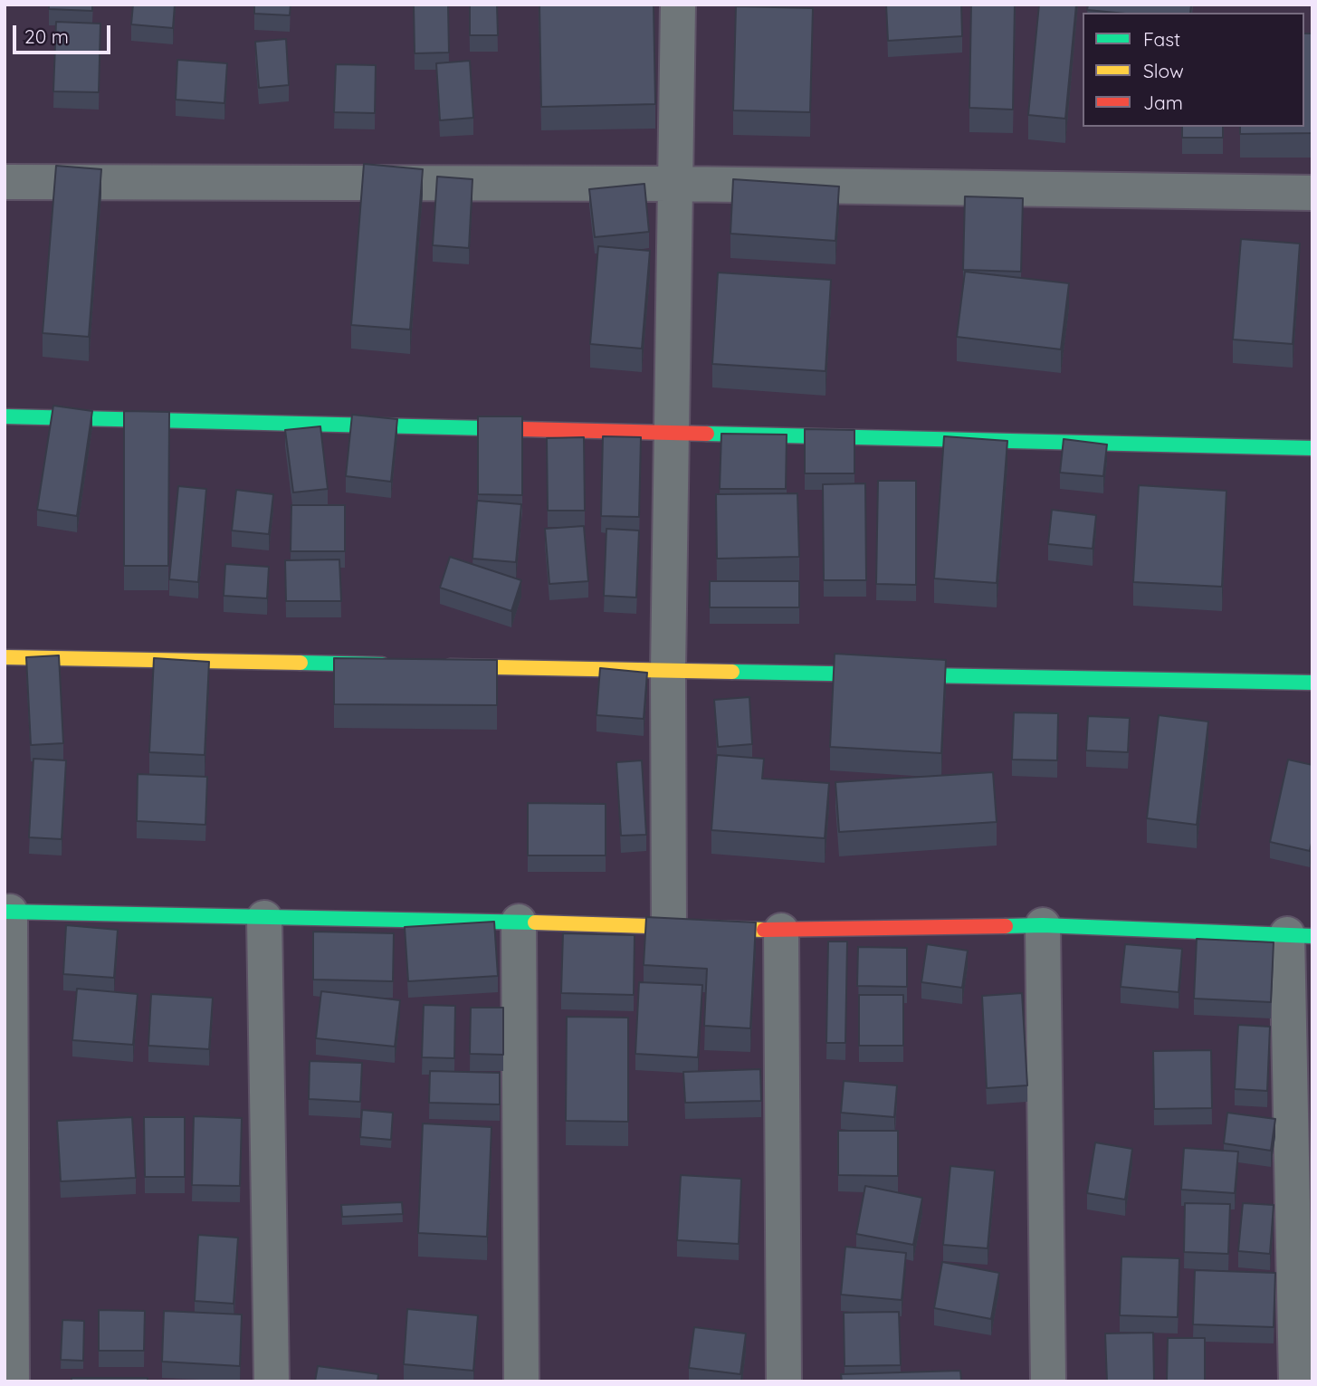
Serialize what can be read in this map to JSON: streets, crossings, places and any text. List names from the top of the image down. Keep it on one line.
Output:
{"legend":["Fast","Slow","Jam"],"scale_bar":"20 m"}
